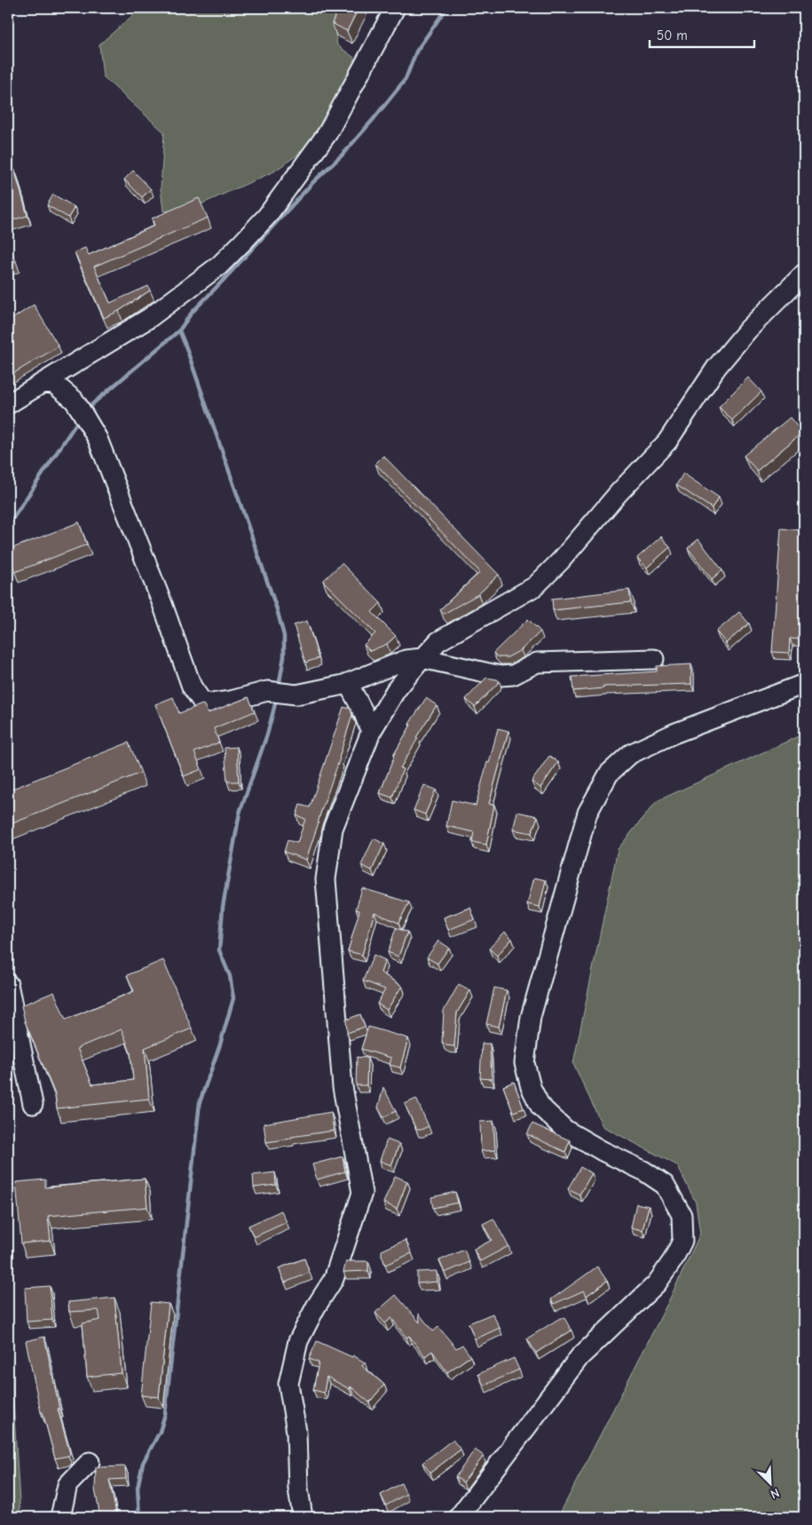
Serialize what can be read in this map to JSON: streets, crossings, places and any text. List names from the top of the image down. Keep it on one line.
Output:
{"scale_bar":"50 m","north":"bottom right"}
